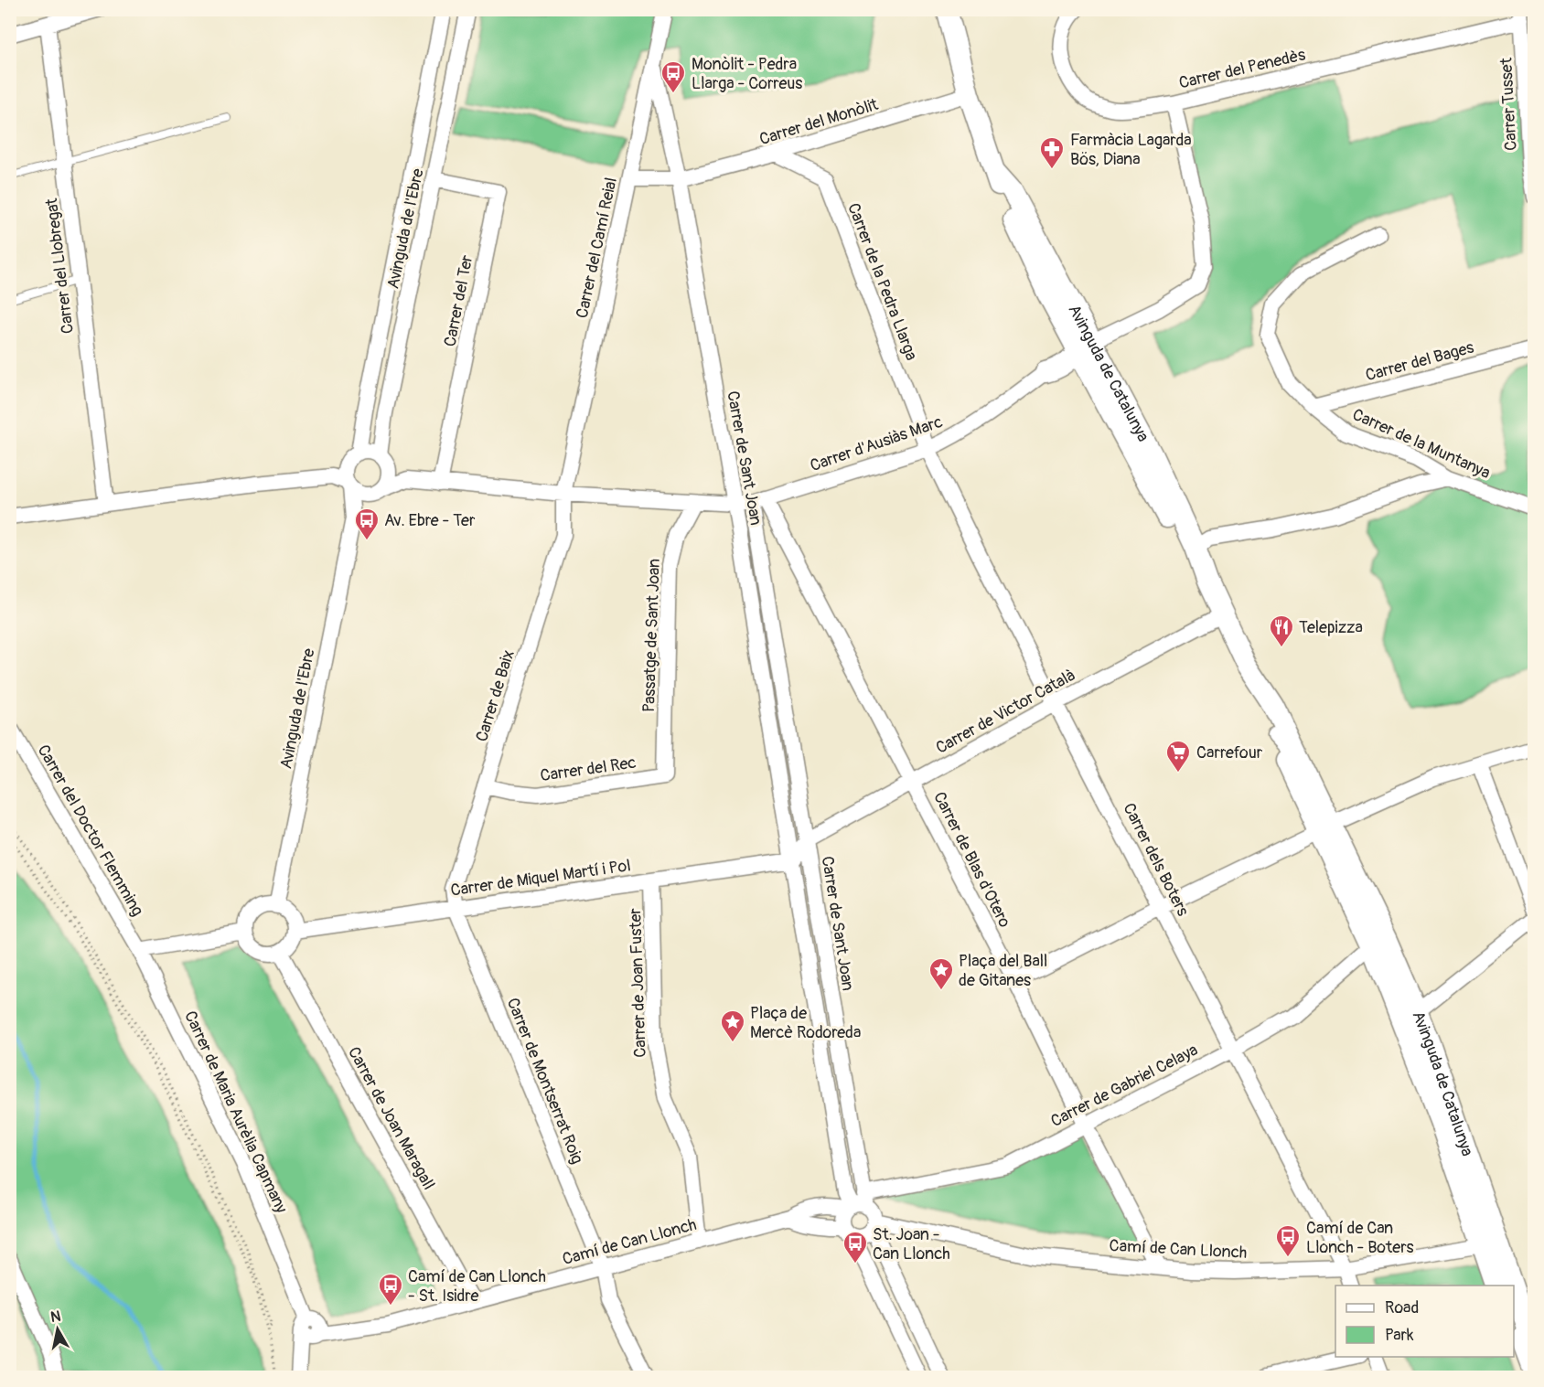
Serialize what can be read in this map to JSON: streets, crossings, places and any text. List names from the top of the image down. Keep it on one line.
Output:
{"streets":{"street":["Carrer del Penedès","Carrer Tusset","Carrer del Monòlit","Avinguda de l'Ebre","Carrer del Camí Reial","Carrer del Llobregat","Carrer de la Pedra Llarga","Carrer del Ter","Carrer del Bages","Avinguda de Catalunya","Carrer d'Ausiàs Marc","Carrer de la Muntanya","Carrer de Sant Joan","Passatge de Sant Joan","Carrer de Baix","Carrer de Victor Català","Carrer del Rec","Carrer del Doctor Flemming","Carrer de Blas d'Otero","Carrer dels Boters","Carrer de Miquel Martí i Pol","Carrer de Joan Fuster","Carrer de Montserrat Roig","Carrer de Gabriel Celaya","Carrer de Maria Aurèlia Capmany","Carrer de Joan Maragall","Camí de Can Llonch"]},"crossings":[["Carrer del Penedès","Carrer Tusset"],["Carrer del Penedès","Avinguda de Catalunya"],["Carrer del Monòlit","Carrer del Camí Reial"],["Carrer del Monòlit","Carrer de la Pedra Llarga"],["Carrer del Monòlit","Avinguda de Catalunya"],["Carrer del Monòlit","Carrer de Sant Joan"],["Avinguda de l'Ebre","Carrer del Ter"],["Avinguda de l'Ebre","Carrer de Miquel Martí i Pol"],["Avinguda de l'Ebre","Carrer de Joan Maragall"],["Carrer del Camí Reial","Carrer d'Ausiàs Marc"],["Carrer del Camí Reial","Carrer de Sant Joan"],["Carrer del Camí Reial","Carrer de Baix"],["Carrer de la Pedra Llarga","Carrer d'Ausiàs Marc"],["Carrer de la Pedra Llarga","Carrer dels Boters"],["Carrer del Bages","Carrer de la Muntanya"],["Avinguda de Catalunya","Carrer de Victor Català"],["Avinguda de Catalunya","Carrer de Gabriel Celaya"],["Avinguda de Catalunya","Camí de Can Llonch"],["Carrer d'Ausiàs Marc","Carrer de Sant Joan"],["Carrer d'Ausiàs Marc","Passatge de Sant Joan"],["Carrer d'Ausiàs Marc","Carrer de Baix"],["Carrer d'Ausiàs Marc","Carrer de Blas d'Otero"],["Carrer d'Ausiàs Marc","Carrer dels Boters"],["Carrer de Sant Joan","Carrer de Victor Català"],["Carrer de Sant Joan","Carrer de Blas d'Otero"],["Carrer de Sant Joan","Carrer de Miquel Martí i Pol"],["Carrer de Sant Joan","Carrer de Gabriel Celaya"],["Carrer de Sant Joan","Camí de Can Llonch"],["Passatge de Sant Joan","Carrer del Rec"],["Carrer de Baix","Carrer del Rec"],["Carrer de Baix","Carrer de Miquel Martí i Pol"],["Carrer de Baix","Carrer de Montserrat Roig"],["Carrer de Victor Català","Carrer de Blas d'Otero"],["Carrer de Victor Català","Carrer dels Boters"],["Carrer del Doctor Flemming","Carrer de Maria Aurèlia Capmany"],["Carrer de Blas d'Otero","Carrer de Gabriel Celaya"],["Carrer de Blas d'Otero","Camí de Can Llonch"],["Carrer dels Boters","Carrer de Gabriel Celaya"],["Carrer dels Boters","Camí de Can Llonch"],["Carrer de Miquel Martí i Pol","Carrer de Joan Fuster"],["Carrer de Miquel Martí i Pol","Carrer de Montserrat Roig"],["Carrer de Miquel Martí i Pol","Carrer de Joan Maragall"],["Carrer de Joan Fuster","Camí de Can Llonch"],["Carrer de Montserrat Roig","Camí de Can Llonch"],["Carrer de Gabriel Celaya","Camí de Can Llonch"],["Carrer de Maria Aurèlia Capmany","Camí de Can Llonch"],["Carrer de Joan Maragall","Camí de Can Llonch"]],"places":{"bus stop":["Monòlit - Pedra Llarga - Correus","Av. Ebre - Ter","Camí de Can Llonch - Boters","St. Joan - Can Llonch","Camí de Can Llonch - St. Isidre"],"pharmacy":["Farmàcia Lagarda Bös, Diana"],"restaurant":["Telepizza"],"supermarket":["Carrefour"],"place":["Plaça del Ball de Gitanes","Plaça de Mercè Rodoreda"]},"legend":["Road","Park"],"north":"top"}
